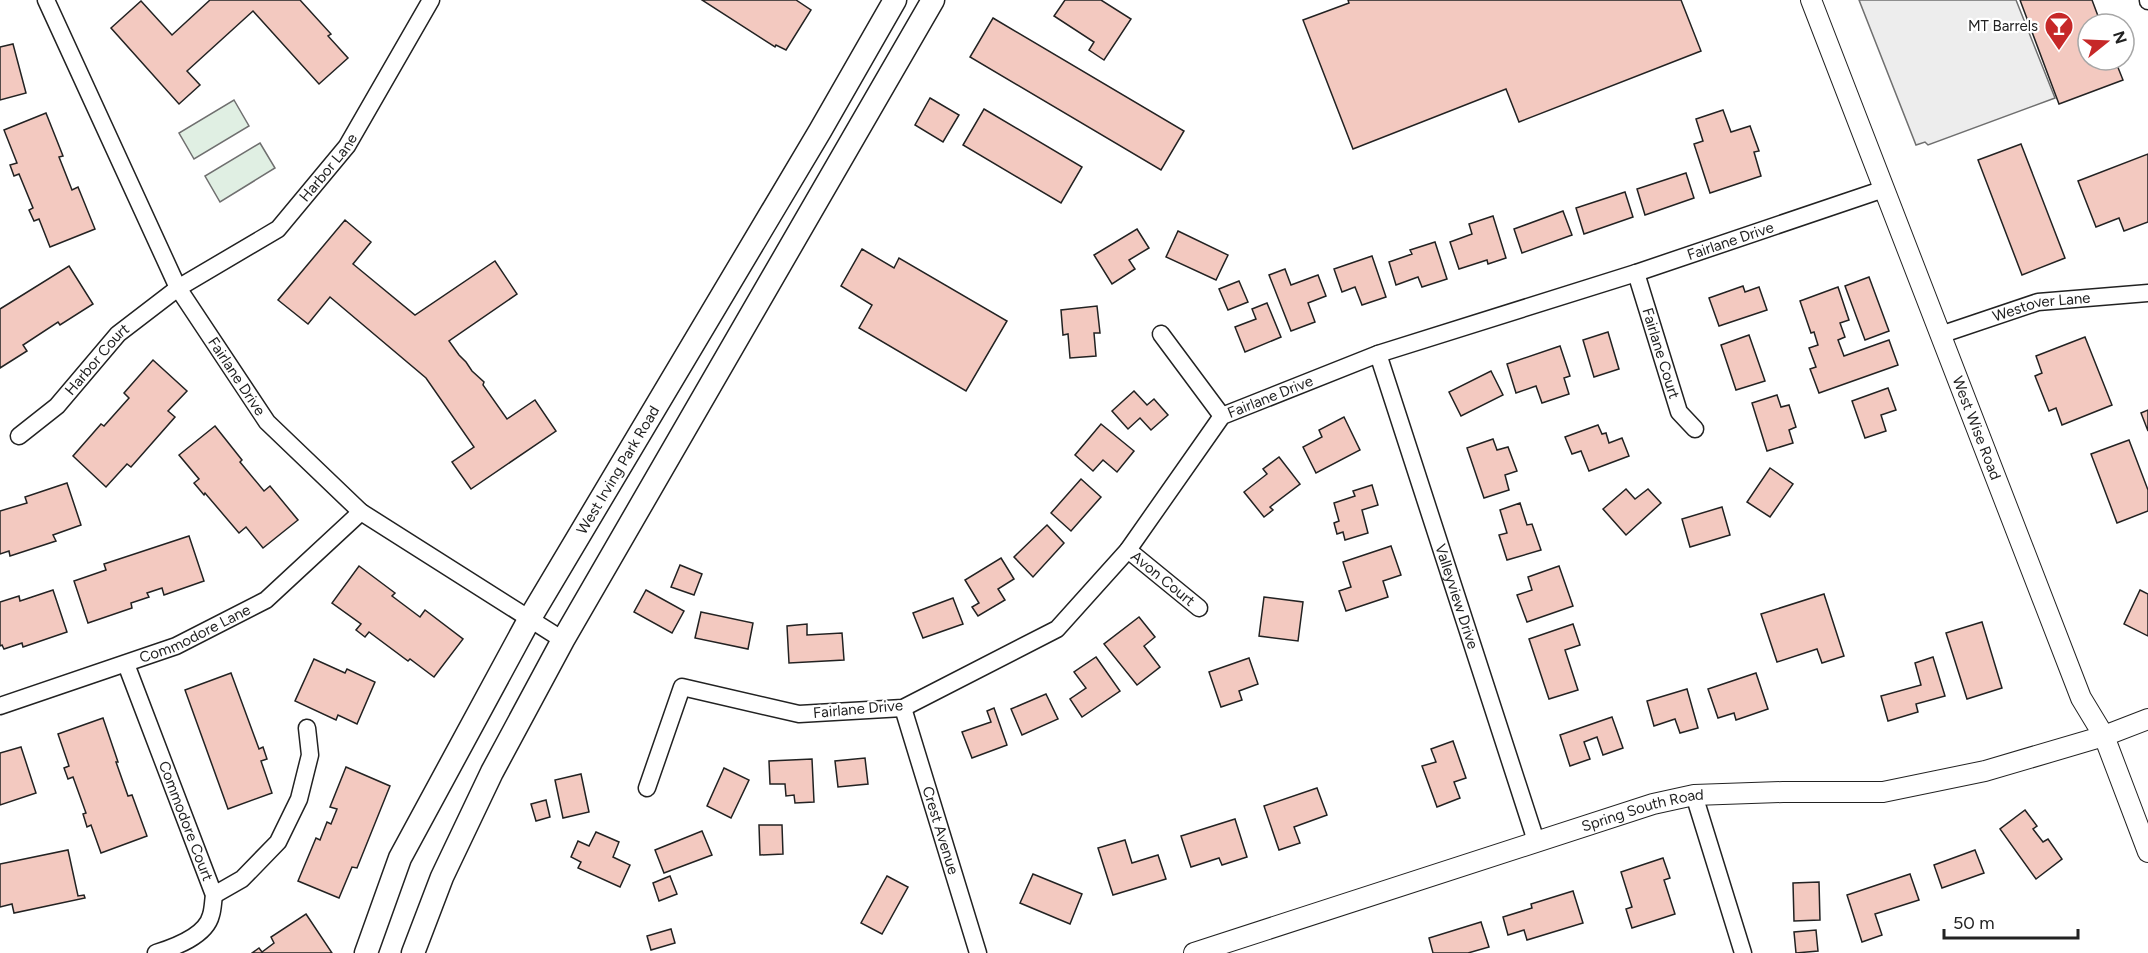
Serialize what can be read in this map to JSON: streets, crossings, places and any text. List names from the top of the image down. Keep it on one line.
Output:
{"streets":{"main road":["West Irving Park Road"],"street":["Harbor Lane","Fairlane Drive","Westover Lane","Fairlane Court","Harbor Court","West Wise Road","Avon Court","Valleyview Drive","Commodore Lane","Spring South Road","Commodore Court","Crest Avenue"]},"crossings":[["Harbor Lane","Fairlane Drive"],["Harbor Lane","Harbor Court"],["Fairlane Drive","Fairlane Court"],["Fairlane Drive","Harbor Court"],["Fairlane Drive","West Wise Road"],["Fairlane Drive","West Irving Park Road"],["Fairlane Drive","Avon Court"],["Fairlane Drive","Valleyview Drive"],["Fairlane Drive","Commodore Lane"],["Fairlane Drive","Crest Avenue"],["Westover Lane","West Wise Road"],["West Wise Road","Spring South Road"],["Valleyview Drive","Spring South Road"],["Commodore Lane","Commodore Court"]],"places":{"bar":["MT Barrels"]},"scale_bar":"50 m","north":"right"}
